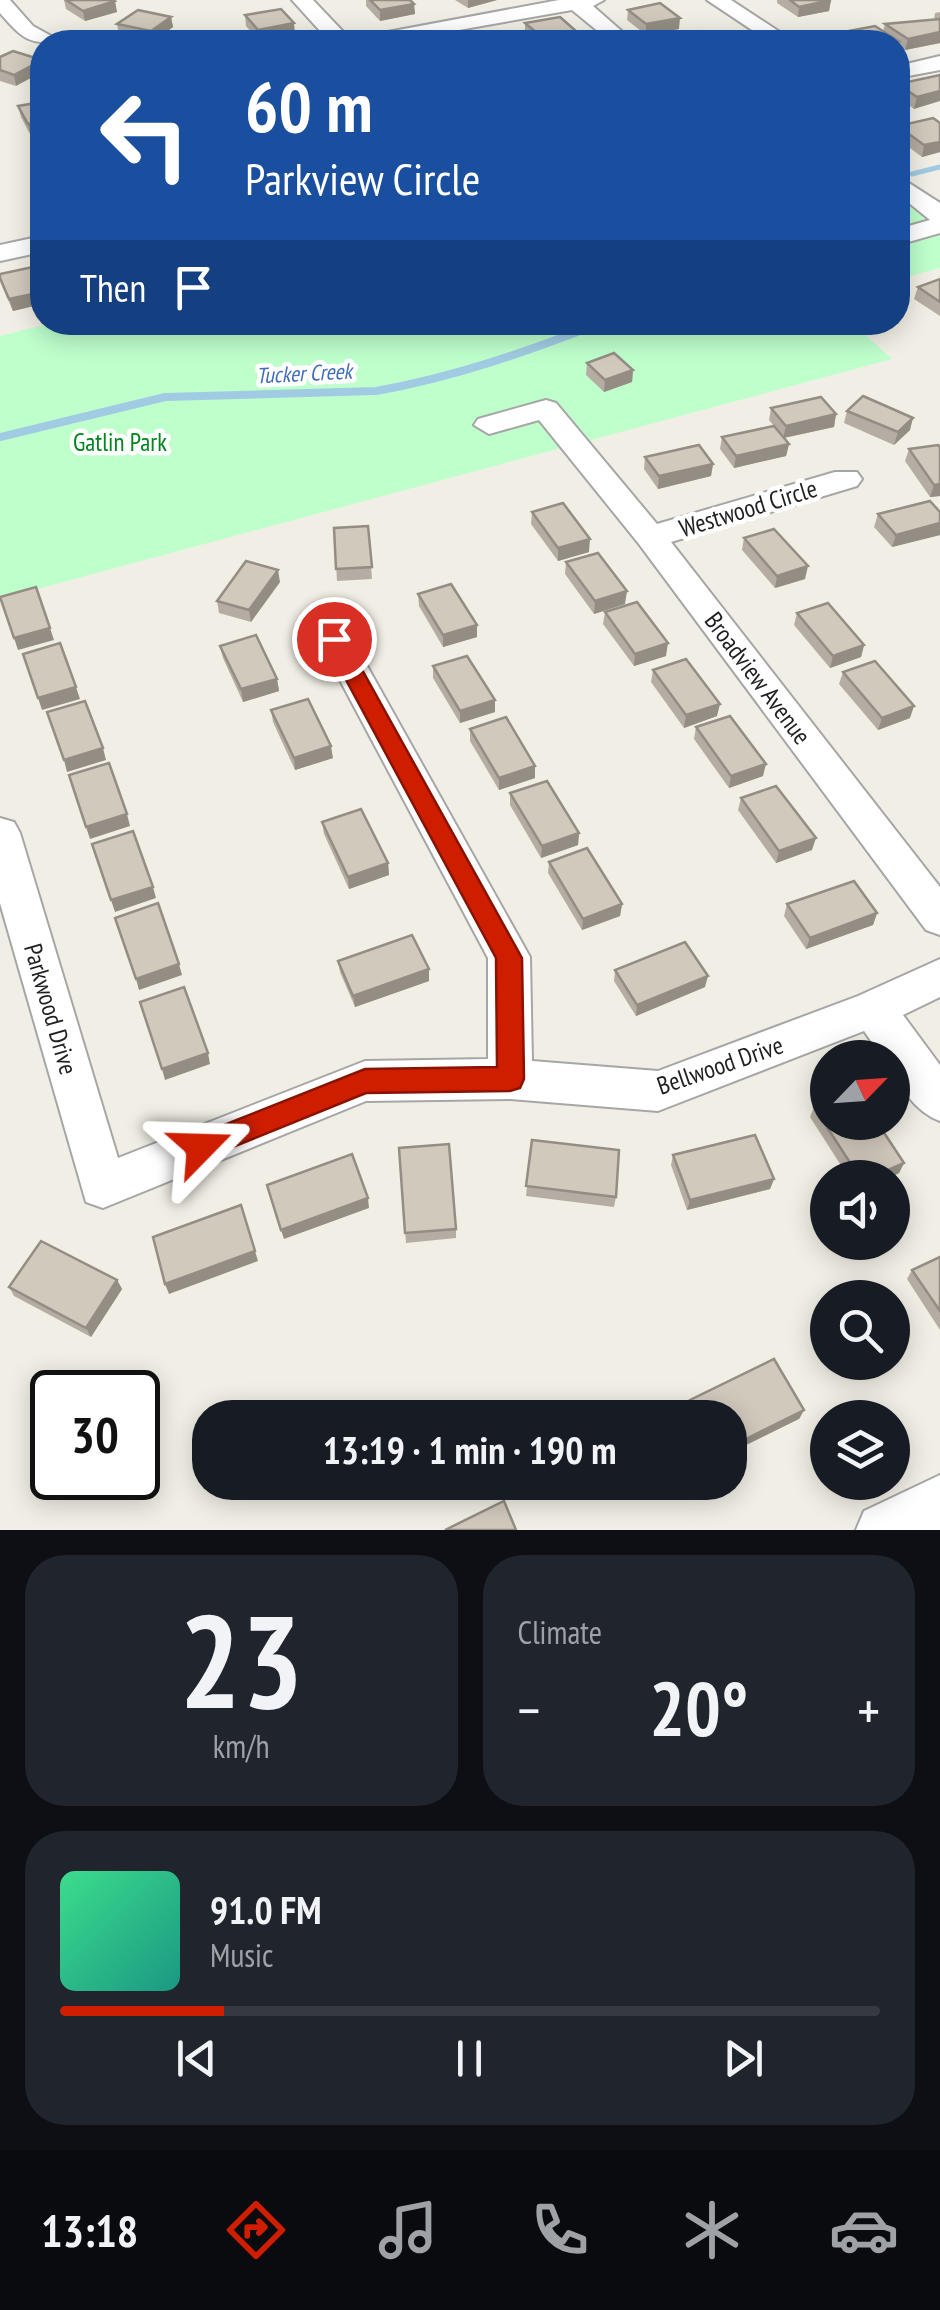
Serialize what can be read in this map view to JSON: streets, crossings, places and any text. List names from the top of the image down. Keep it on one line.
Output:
{"streets":{"street":["Westwood Circle","Broadview Avenue","Parkwood Drive","Bellwood Drive"]},"crossings":[["Westwood Circle","Broadview Avenue"],["Parkwood Drive","Bellwood Drive"]],"water":["Tucker Creek"],"parks":["Gatlin Park"],"north":"top right","page":{"turn":["60 m","Parkview Circle"],"then":"Then","limit":"30","trip":"13:19 · 1 min · 190 m","tile":[["23","km/h"],"Climate"],"heat":["−","20°","+"],"song":["91.0 FM","Music"],"tabs":"13:18"}}
